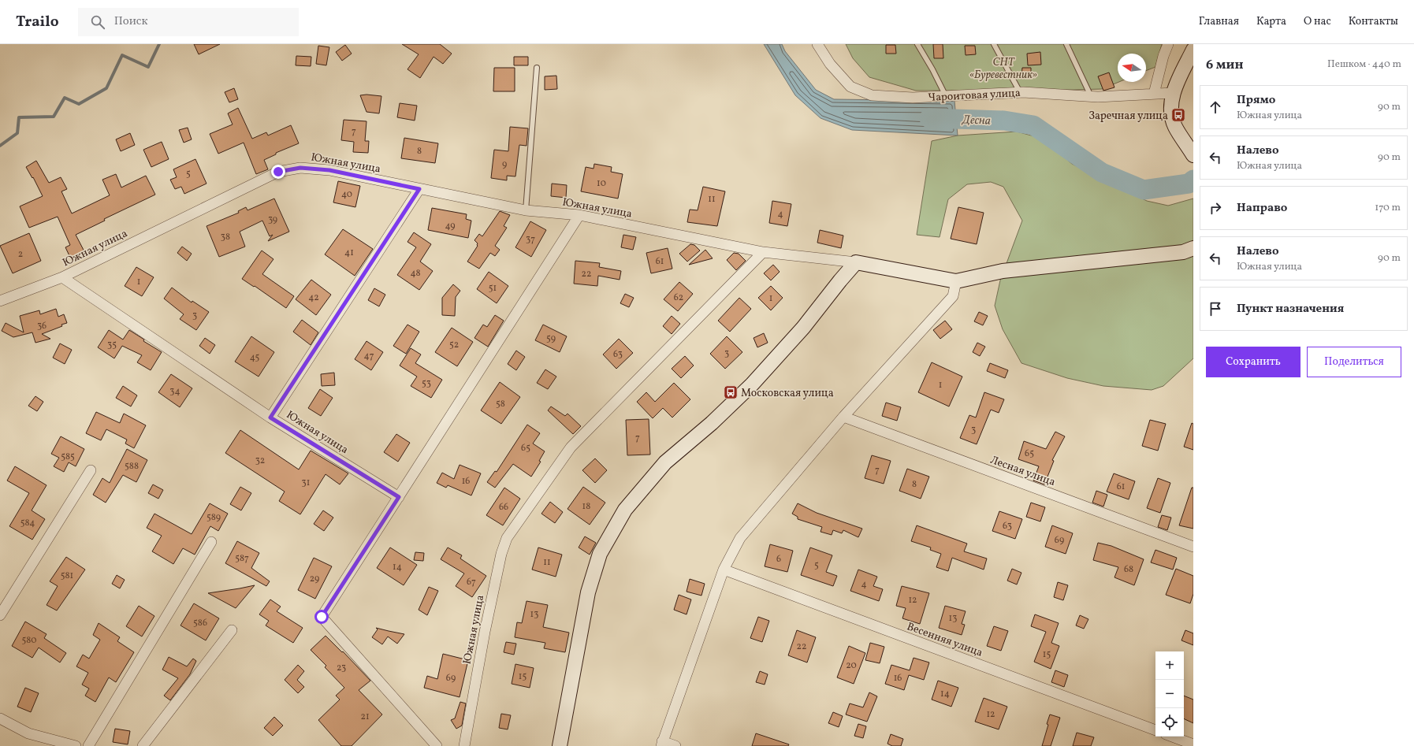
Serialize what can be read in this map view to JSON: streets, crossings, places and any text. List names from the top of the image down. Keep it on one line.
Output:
{"streets":{"street":["Чароитовая улица","Южная улица","Лесная улица","Весенняя улица"]},"water":["Десна"],"parks":["СНТ «Буревестник»"],"places":{"bus stop":["Заречная улица","Московская улица"]},"house_numbers":["7","8","9","5","10","40","11","4","39","49","38","37","41","2","61","48","22","1","51","42","62","1","3","36","59","35","52","3","63","47","45","53","1","34","58","3","7","65","65","585","32","588","7","16","31","8","61","18","66","589","584","63","69","587","6","11","5","14","68","581","29","67","4","12","13","13","586","580","22","15","20","23","15","69","16","14","12","21"],"north":"left","page":{"header":"Trailo","search":"Поиск","nav":["Главная","Карта","О нас","Контакты"],"heading":["6 мин","Пешком · 440 m"],"list":[["Прямо","Южная улица","90 m"],["Налево","Южная улица","90 m"],["Направо","170 m"],["Налево","Южная улица","90 m"],"Пункт назначения"],"buttons":["Сохранить","Поделиться"],"map_buttons":["+","−"]}}
